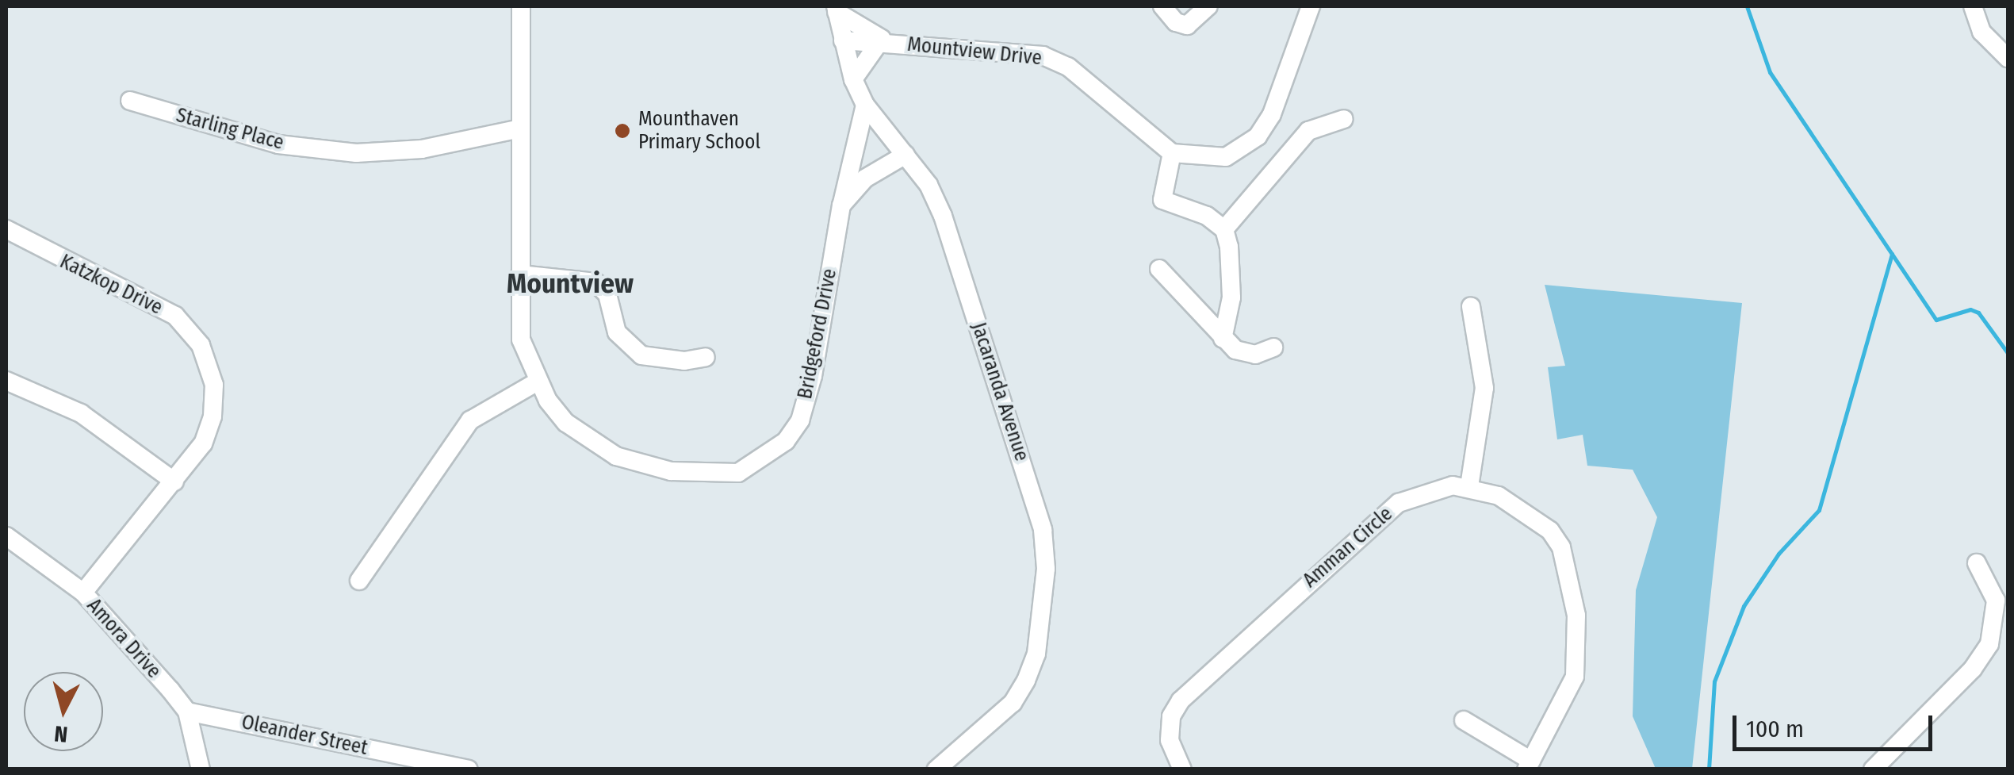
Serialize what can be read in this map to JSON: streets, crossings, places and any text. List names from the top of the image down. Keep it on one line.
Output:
{"streets":{"street":["Mountview Drive","Starling Place","Katzkop Drive","Bridgeford Drive","Jacaranda Avenue","Amman Circle","Amora Drive","Oleander Street"]},"crossings":[["Mountview Drive","Jacaranda Avenue"],["Starling Place","Bridgeford Drive"],["Katzkop Drive","Amora Drive"],["Bridgeford Drive","Jacaranda Avenue"],["Amora Drive","Oleander Street"]],"districts":["Mountview"],"places":["Mounthaven Primary School"],"scale_bar":"100 m","north":"bottom"}
